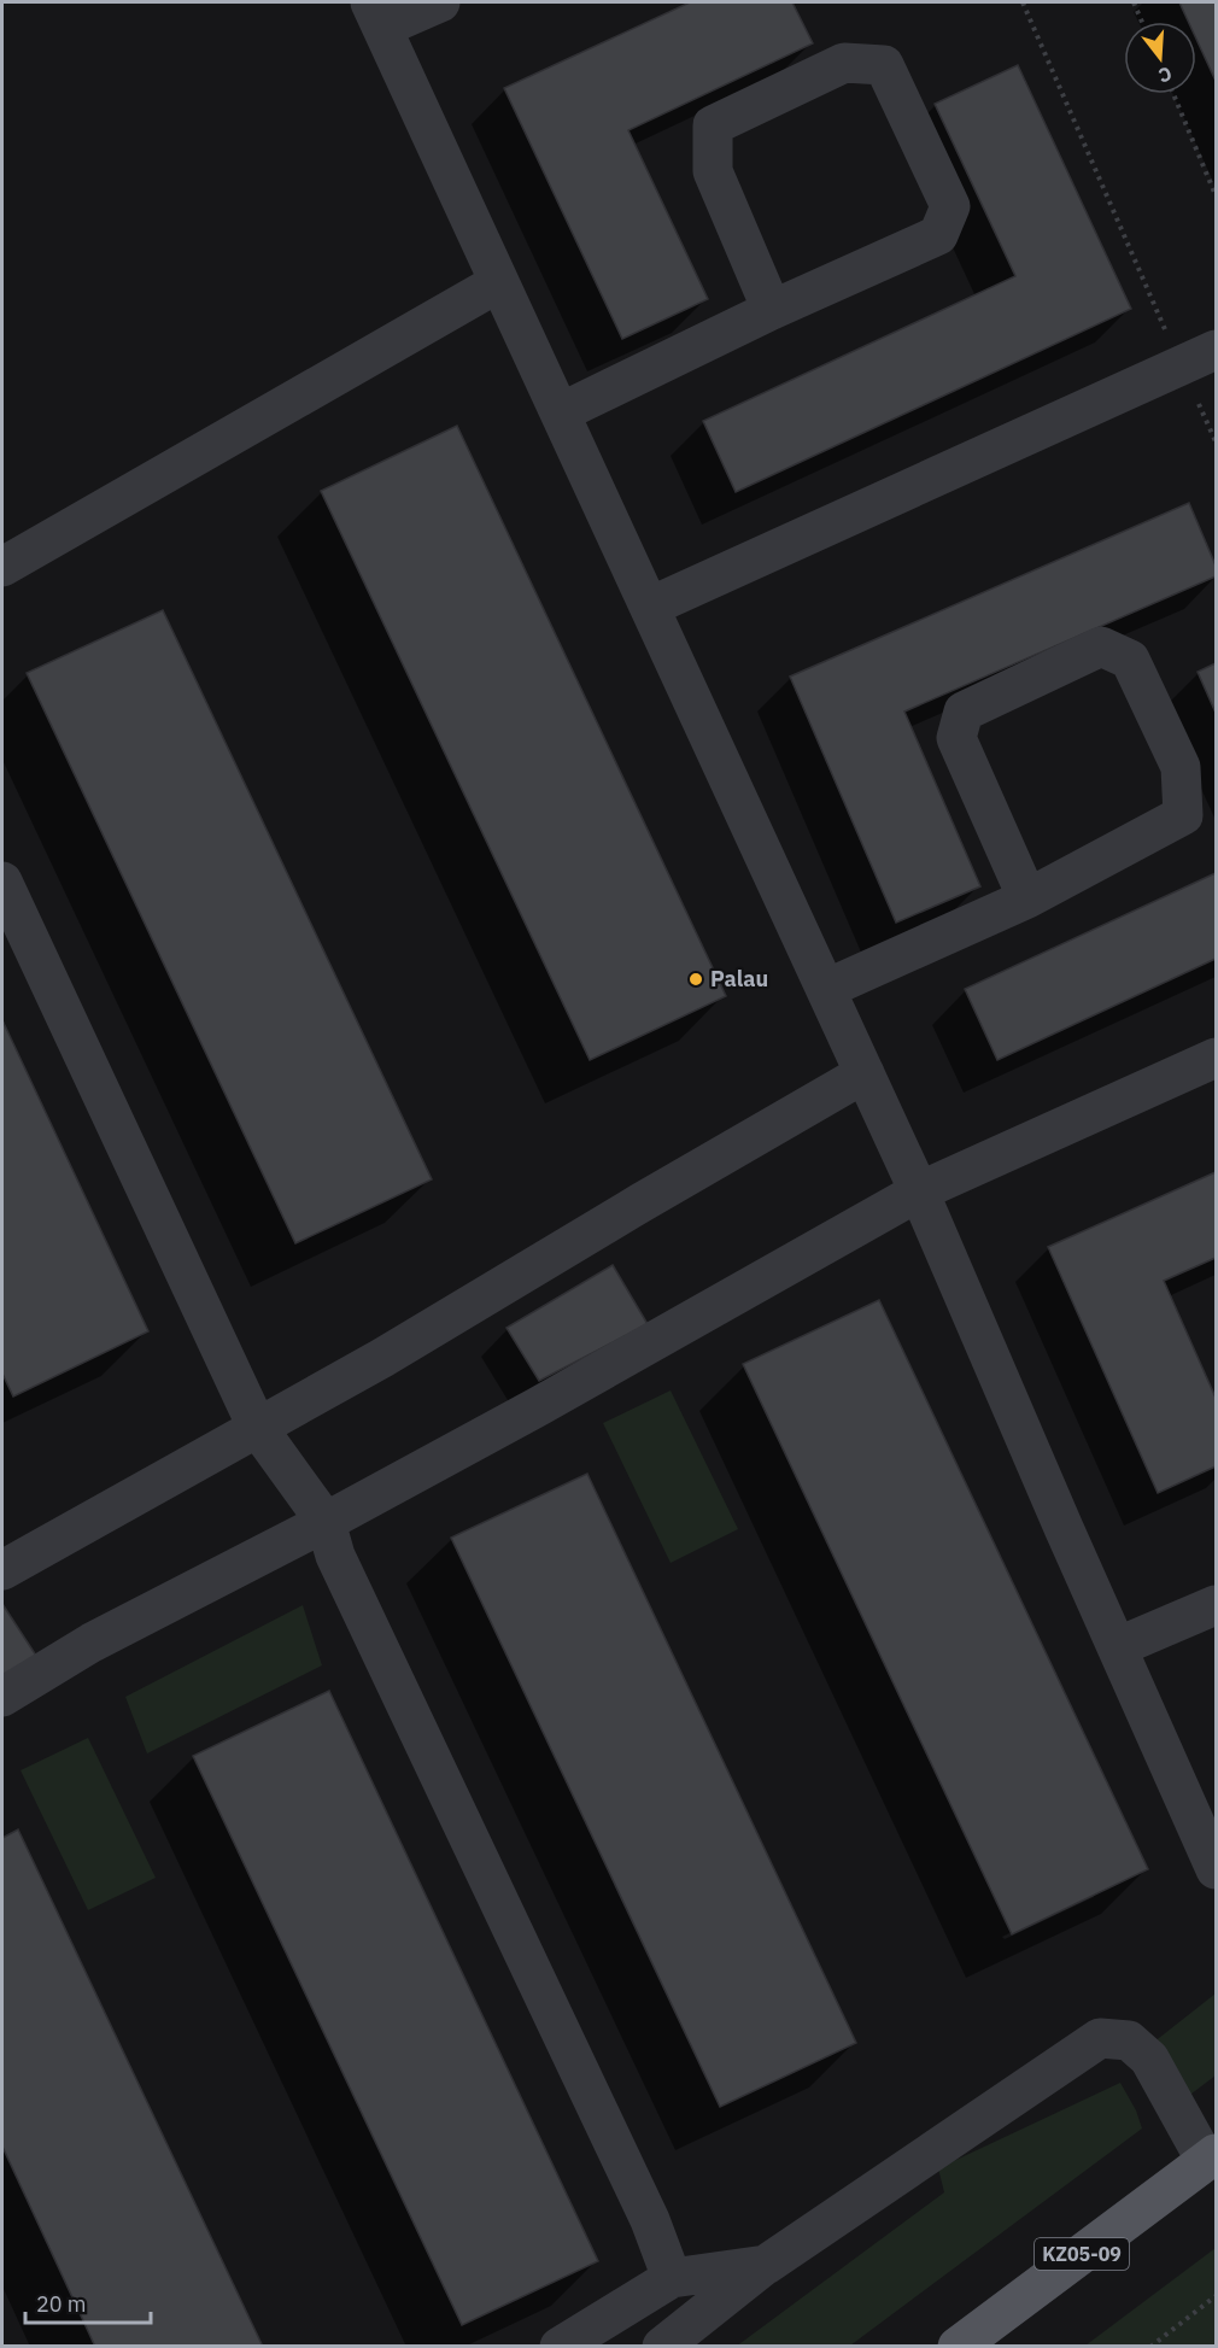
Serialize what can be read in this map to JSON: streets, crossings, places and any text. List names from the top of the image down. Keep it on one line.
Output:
{"streets":{"main road":["KZ05-09"]},"places":["Palau"],"scale_bar":"20 m","north":"bottom"}
